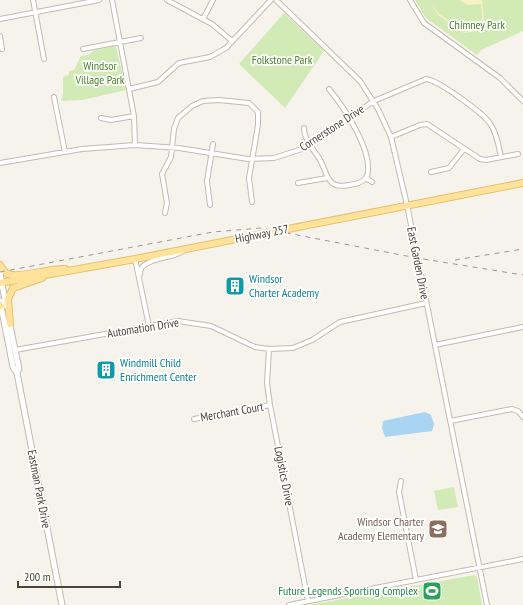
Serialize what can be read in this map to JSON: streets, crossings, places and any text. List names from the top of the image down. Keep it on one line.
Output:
{"streets":{"main road":["Highway 257"],"street":["Cornerstone Drive","East Garden Drive","Automation Drive","Merchant Court","Logistics Drive","Eastman Park Drive"]},"crossings":[["Cornerstone Drive","East Garden Drive"],["Highway 257","East Garden Drive"],["Highway 257","Eastman Park Drive"],["East Garden Drive","Automation Drive"],["Automation Drive","Logistics Drive"],["Automation Drive","Eastman Park Drive"],["Merchant Court","Logistics Drive"]],"parks":["Chimney Park","Folkstone Park","Windsor Village Park"],"places":{"building":["Windsor Charter Academy","Windmill Child Enrichment Center"],"school or university":["Windsor Charter Academy Elementary"],"sports":["Future Legends Sporting Complex"]},"scale_bar":"200 m"}
